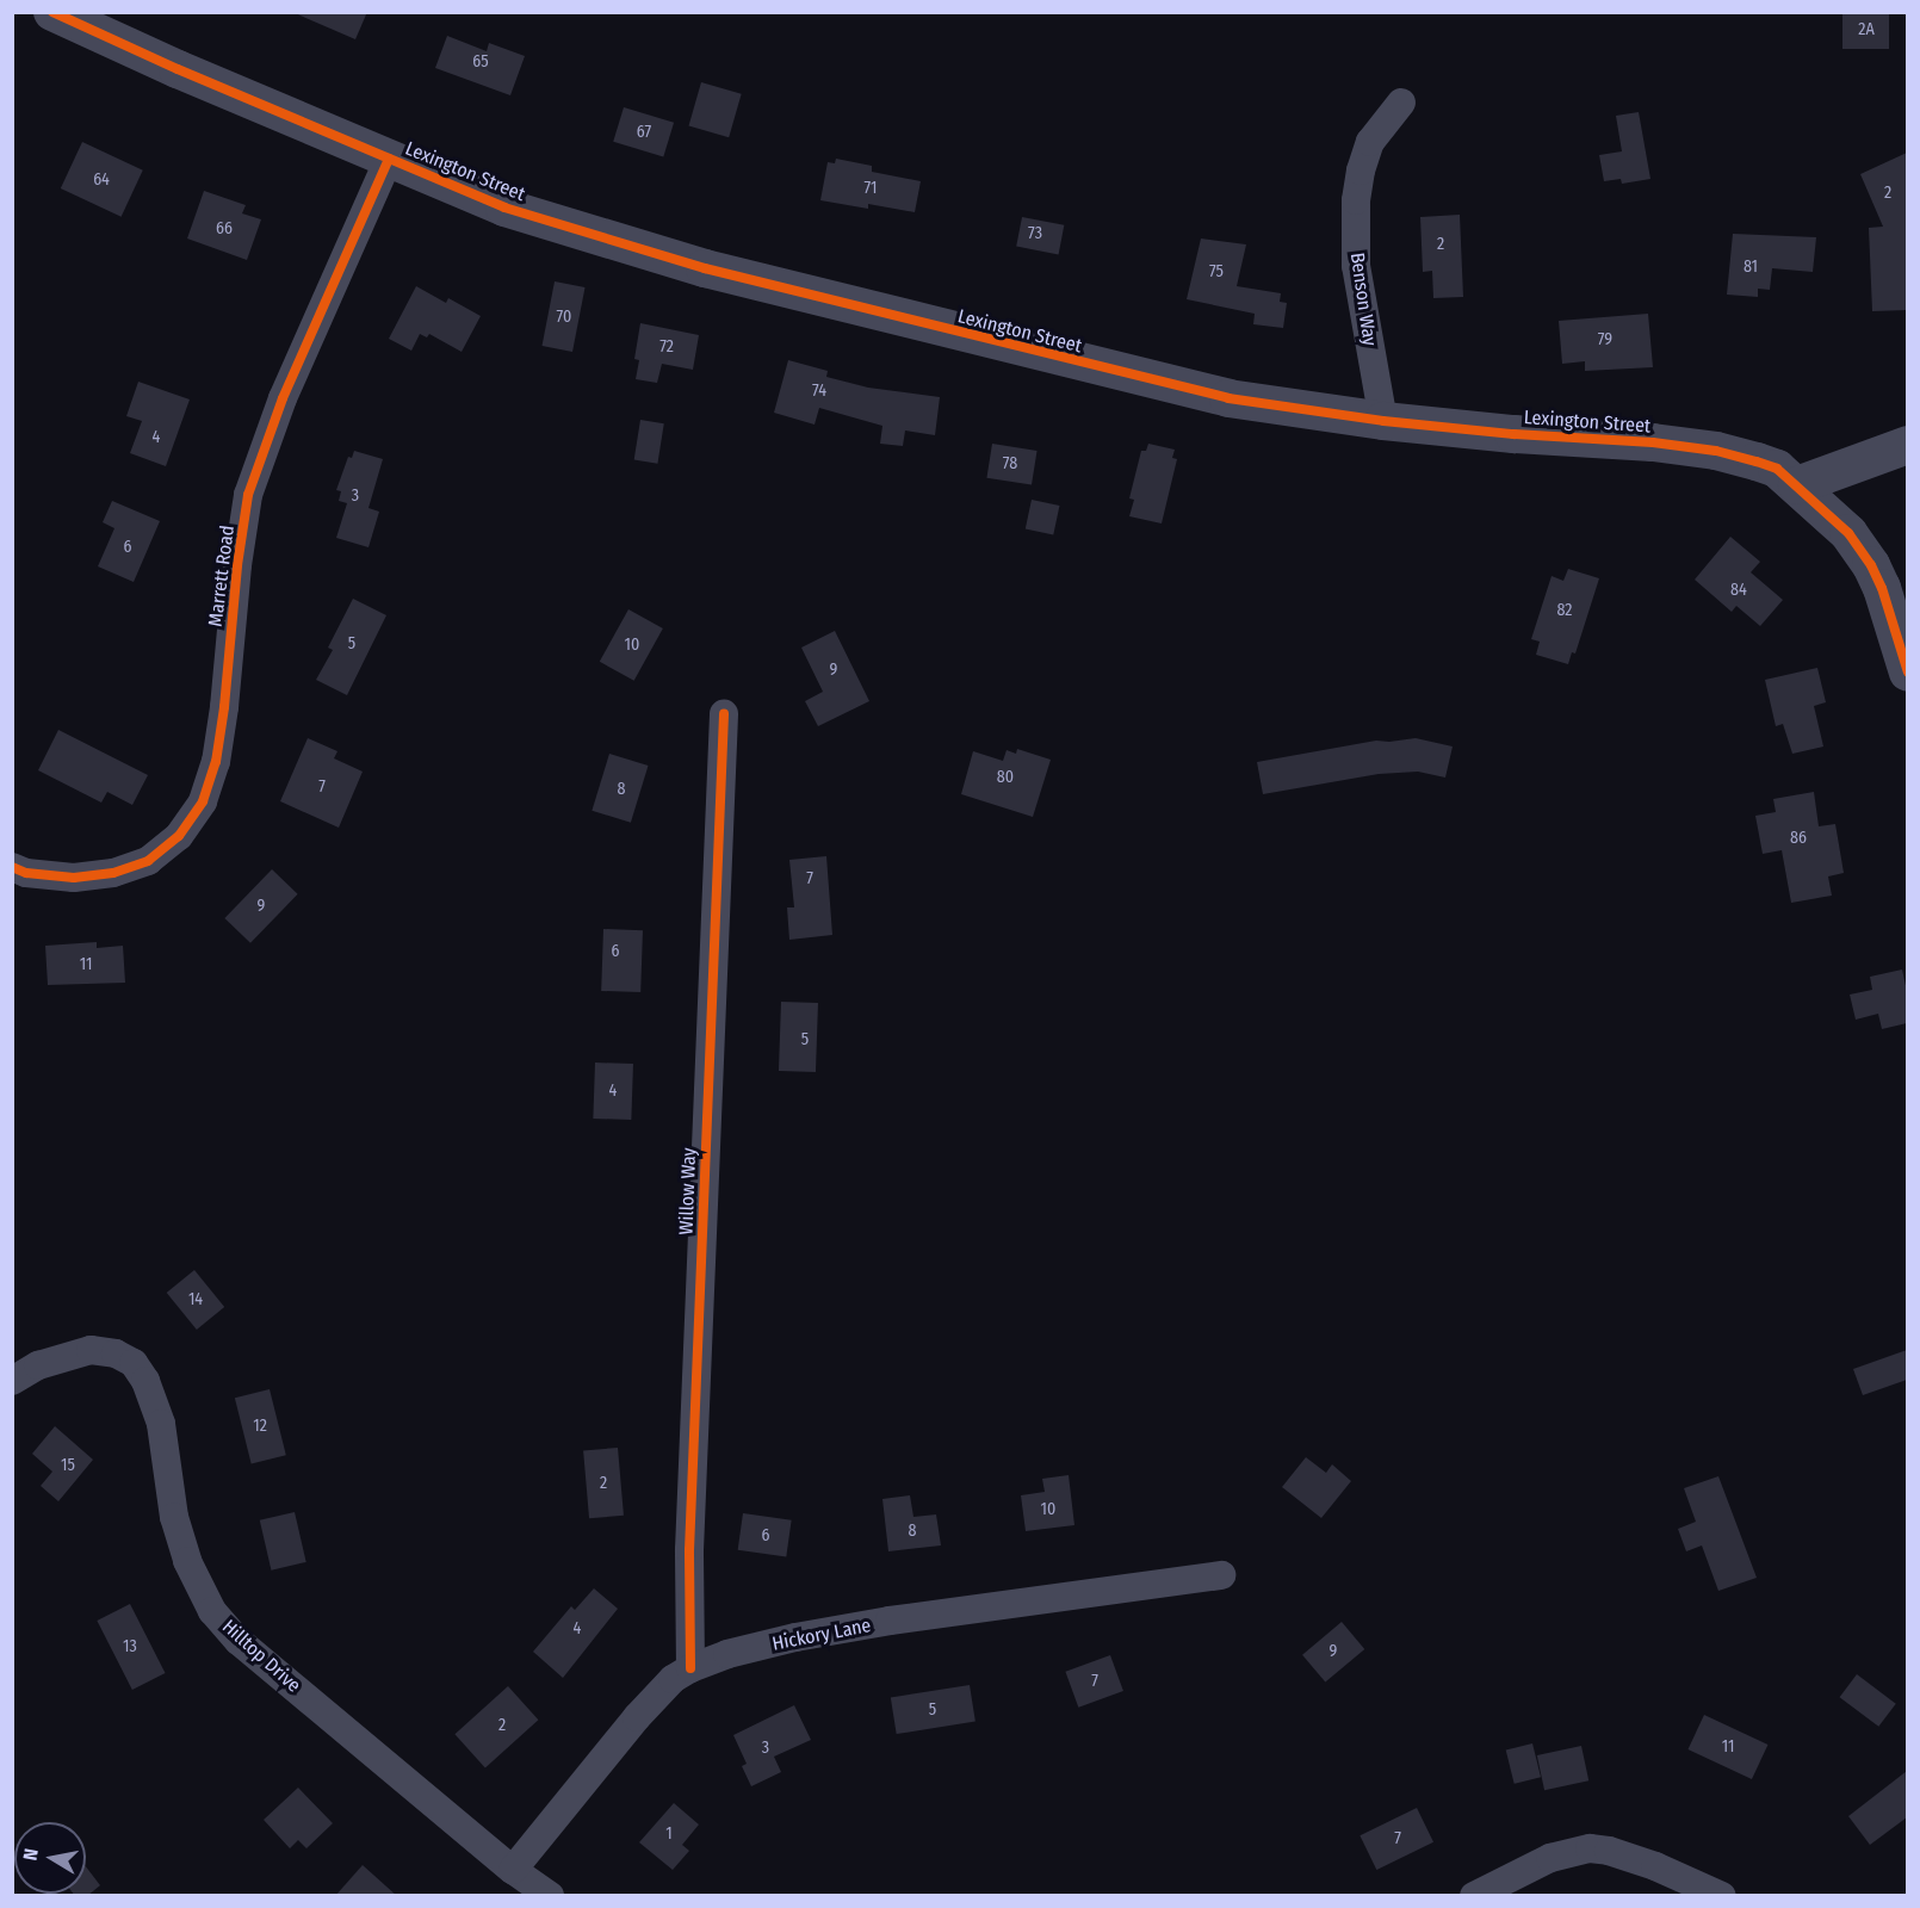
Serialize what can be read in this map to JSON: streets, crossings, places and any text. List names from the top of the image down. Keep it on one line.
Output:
{"streets":{"street":["Lexington Street","Benson Way","Marrett Road","Willow Way","Hickory Lane","Hilltop Drive"]},"crossings":[["Lexington Street","Benson Way"],["Lexington Street","Marrett Road"],["Willow Way","Hickory Lane"],["Hickory Lane","Hilltop Drive"]],"house_numbers":["2A","65","67","64","71","2","66","73","2","81","75","70","79","72","74","4","78","3","6","84","82","5","10","9","80","7","8","86","7","9","6","11","5","4","14","12","15","2","10","8","6","4","13","9","7","5","2","11","3","1","7"],"north":"left"}
